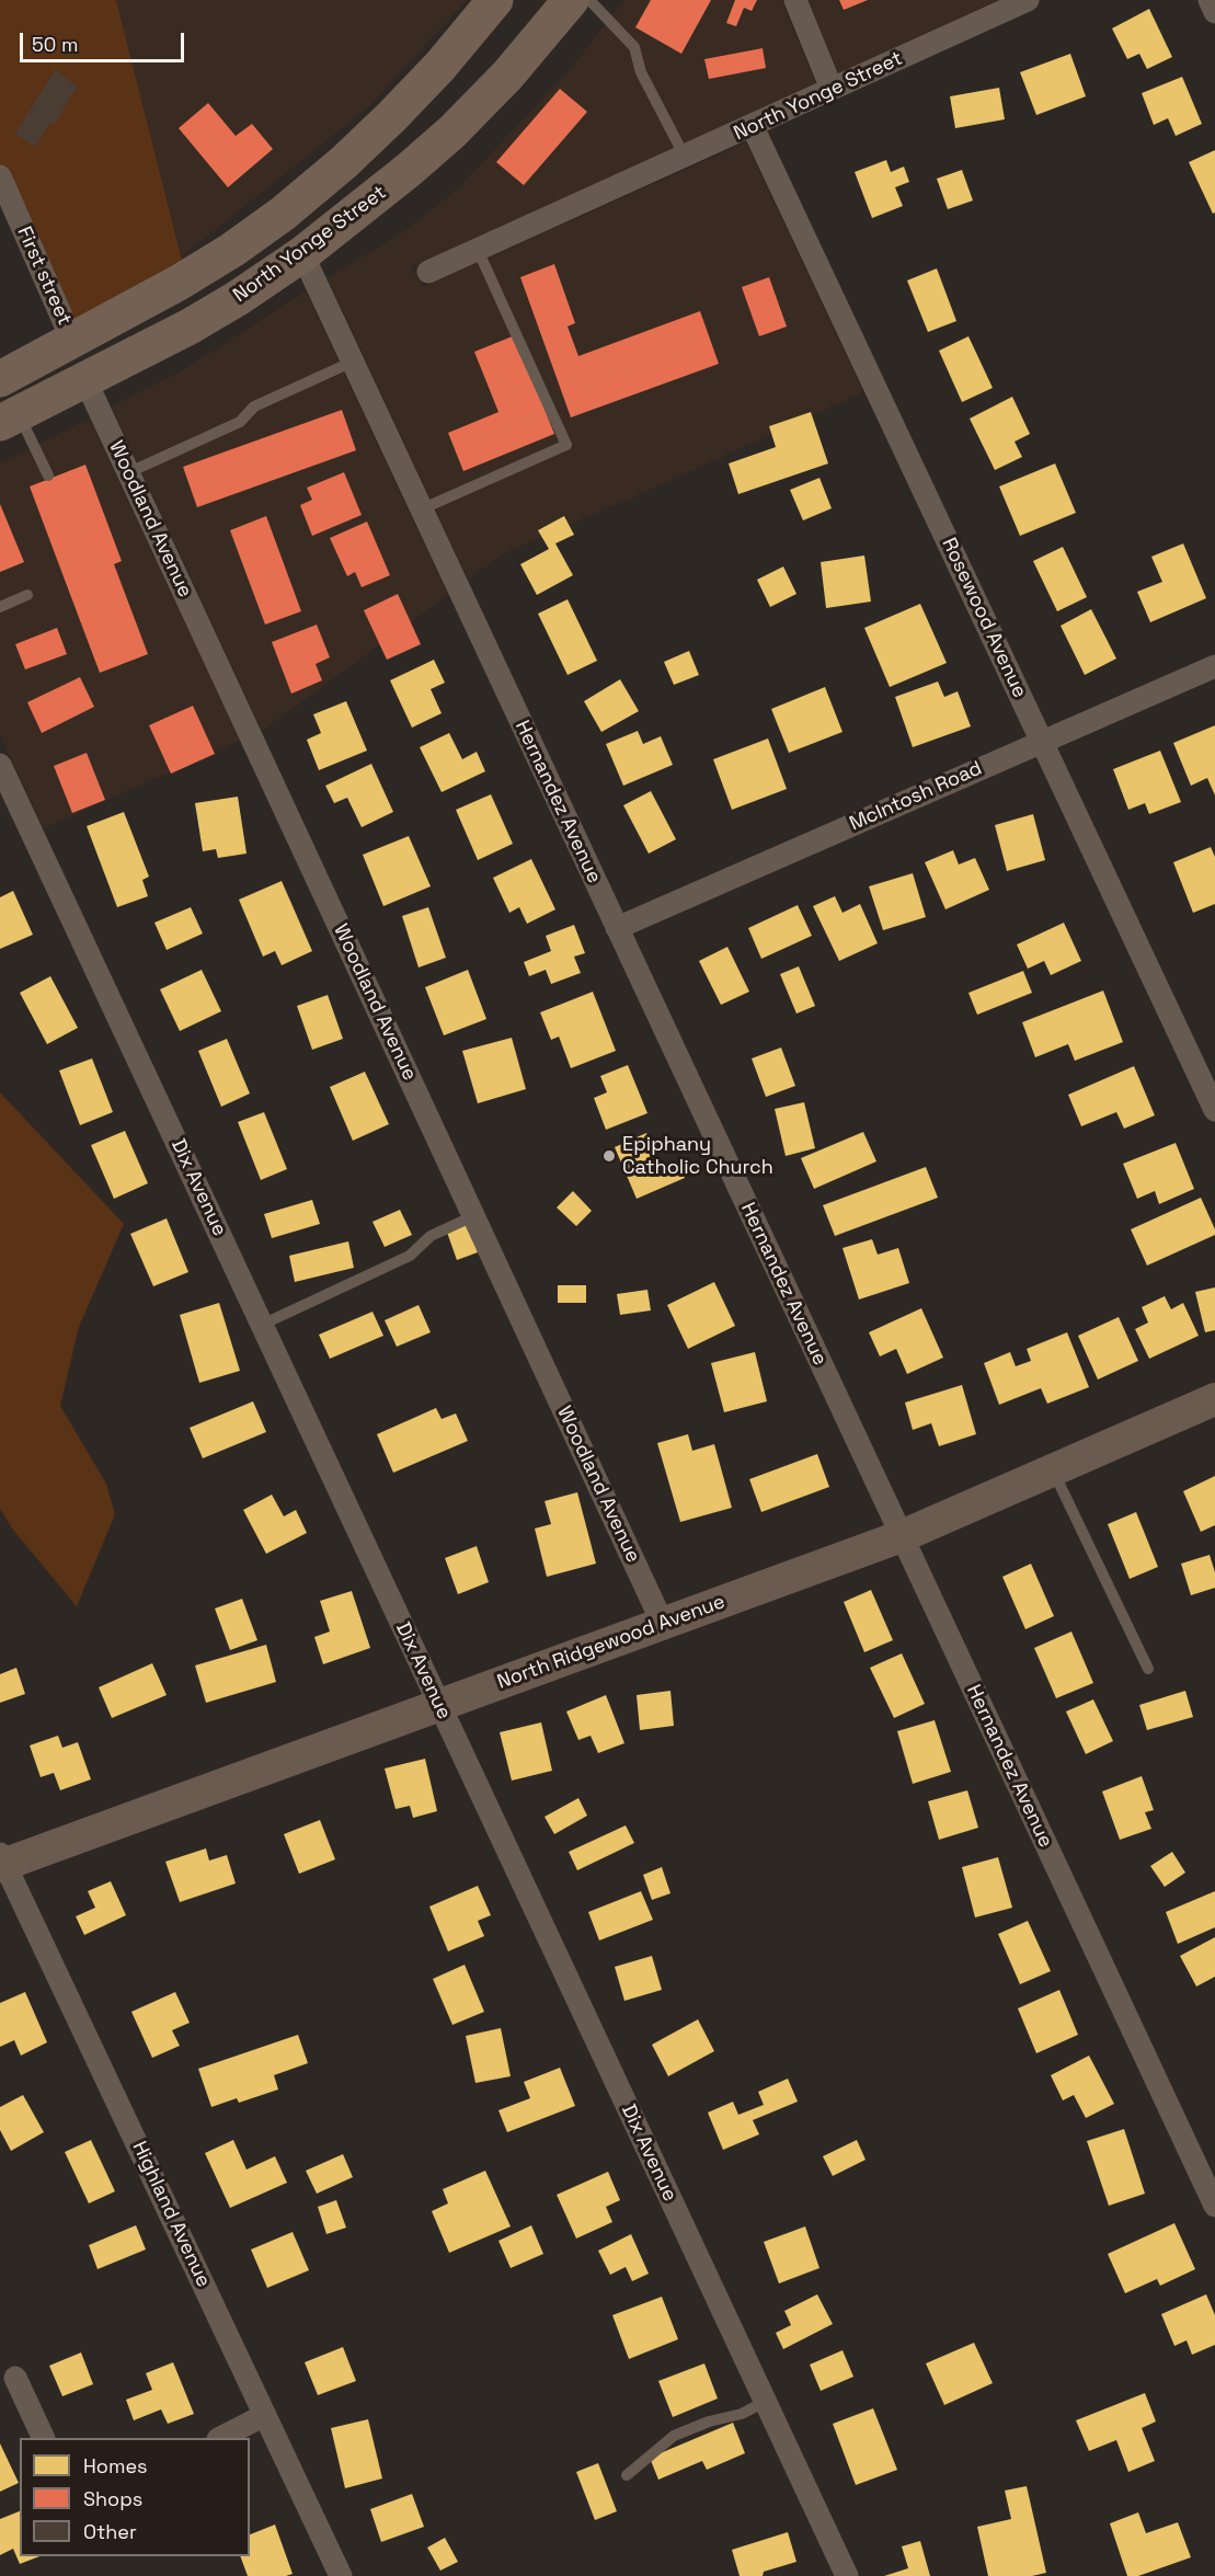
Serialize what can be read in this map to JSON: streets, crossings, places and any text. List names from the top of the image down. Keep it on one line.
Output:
{"streets":{"main road":["North Yonge Street"],"street":["First street","Woodland Avenue","Rosewood Avenue","McIntosh Road","Hernandez Avenue","Dix Avenue","North Ridgewood Avenue","Highland Avenue"]},"crossings":[["North Yonge Street","First street"],["North Yonge Street","Woodland Avenue"],["North Yonge Street","Rosewood Avenue"],["North Yonge Street","Hernandez Avenue"],["Woodland Avenue","North Ridgewood Avenue"],["Rosewood Avenue","McIntosh Road"],["McIntosh Road","Hernandez Avenue"],["Hernandez Avenue","North Ridgewood Avenue"],["Dix Avenue","North Ridgewood Avenue"],["North Ridgewood Avenue","Highland Avenue"]],"places":["Epiphany Catholic Church"],"legend":["Homes","Shops","Other"],"scale_bar":"50 m"}
